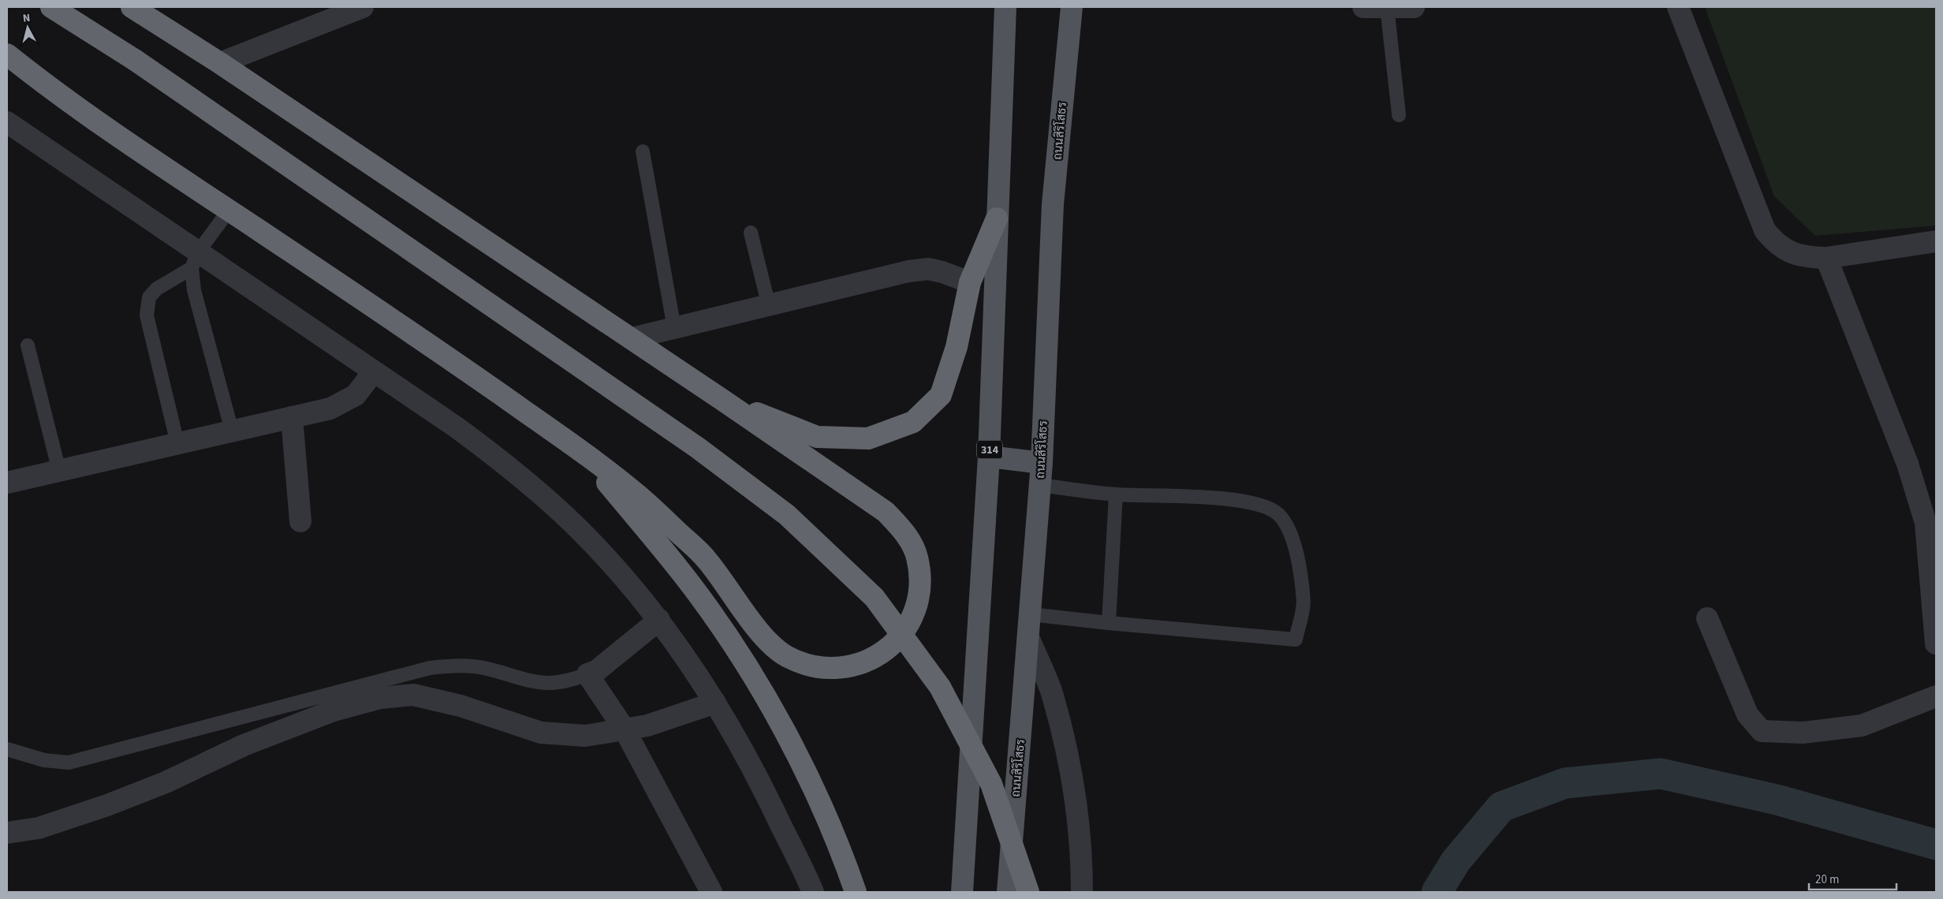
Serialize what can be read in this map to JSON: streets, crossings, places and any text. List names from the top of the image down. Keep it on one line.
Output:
{"streets":{"main road":["ถนนสิริโสธร","314"]},"scale_bar":"20 m","north":"top"}
